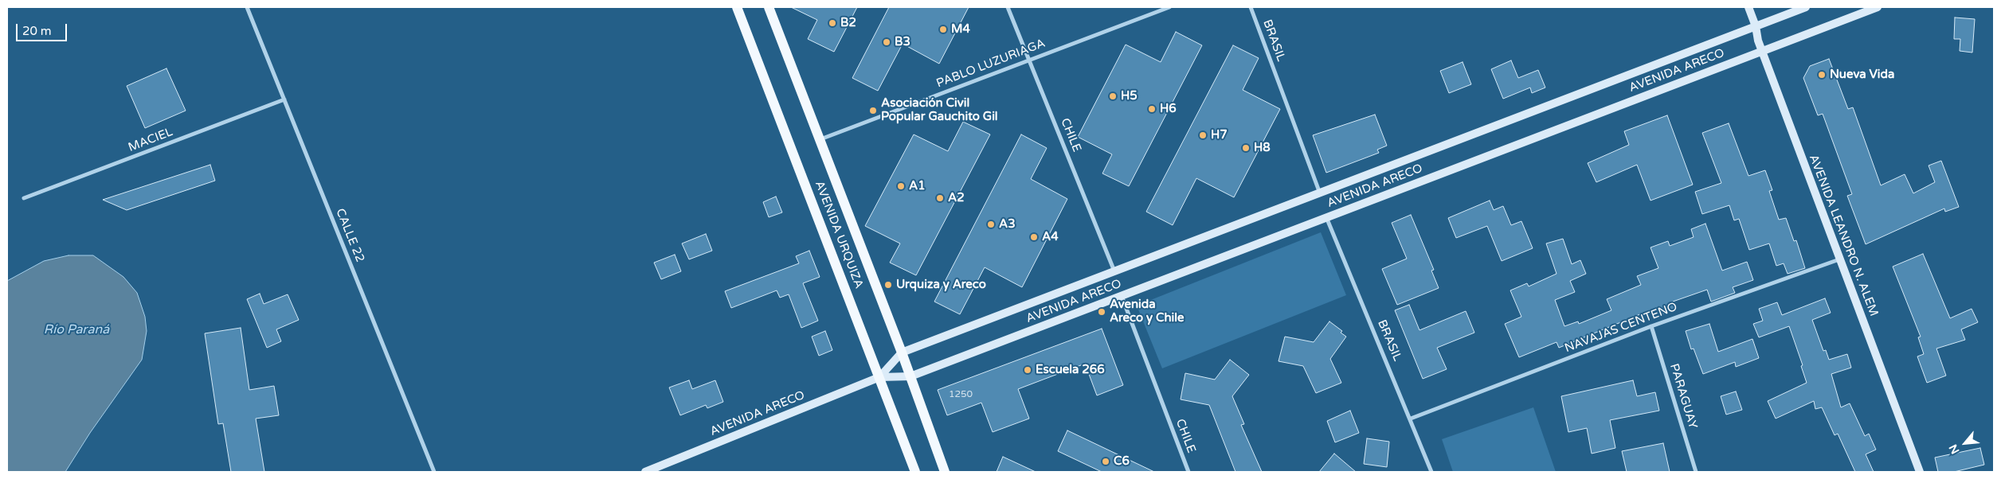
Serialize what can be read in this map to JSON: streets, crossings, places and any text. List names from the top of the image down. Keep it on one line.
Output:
{"streets":{"main road":["AVENIDA ARECO","AVENIDA URQUIZA","AVENIDA LEANDRO N. ALEM"],"street":["BRASIL","PABLO LUZURIAGA","CHILE","MACIEL","CALLE 22","NAVAJAS CENTENO","PARAGUAY"]},"crossings":[["BRASIL","AVENIDA ARECO"],["BRASIL","NAVAJAS CENTENO"],["PABLO LUZURIAGA","CHILE"],["PABLO LUZURIAGA","AVENIDA URQUIZA"],["AVENIDA ARECO","CHILE"],["AVENIDA ARECO","AVENIDA URQUIZA"],["AVENIDA ARECO","AVENIDA LEANDRO N. ALEM"],["MACIEL","CALLE 22"],["AVENIDA LEANDRO N. ALEM","NAVAJAS CENTENO"],["NAVAJAS CENTENO","PARAGUAY"]],"water":["Río Paraná"],"places":["B2","M4","B3","Nueva Vida","H5","H6","Asociación Civil Popular Gauchito Gil","H7","H8","A1","A2","A3","A4","Urquiza y Areco","Avenida Areco y Chile","Escuela 266","C6"],"house_numbers":["1250"],"scale_bar":"20 m","north":"bottom left"}
